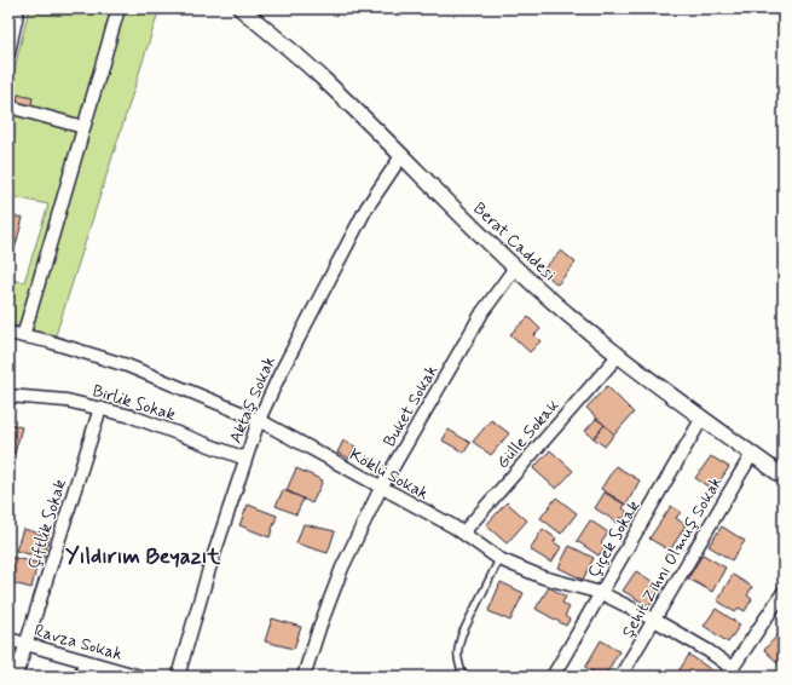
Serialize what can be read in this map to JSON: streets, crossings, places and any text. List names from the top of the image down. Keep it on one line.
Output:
{"streets":{"street":["Berat Caddesi","Aktaş Sokak","Birlik Sokak","Buket Sokak","Gülle Sokak","Köklü Sokak","Çiftlik Sokak","Çiçek Sokak","Şehit Zihni Olmuş Sokak","Ravza Sokak"]},"crossings":[["Berat Caddesi","Aktaş Sokak"],["Berat Caddesi","Buket Sokak"],["Berat Caddesi","Gülle Sokak"],["Berat Caddesi","Çiçek Sokak"],["Berat Caddesi","Şehit Zihni Olmuş Sokak"],["Aktaş Sokak","Birlik Sokak"],["Aktaş Sokak","Köklü Sokak"],["Birlik Sokak","Çiftlik Sokak"],["Buket Sokak","Köklü Sokak"],["Gülle Sokak","Köklü Sokak"],["Köklü Sokak","Çiçek Sokak"],["Köklü Sokak","Şehit Zihni Olmuş Sokak"],["Çiftlik Sokak","Ravza Sokak"]],"districts":["Yıldırım Beyazıt"]}
